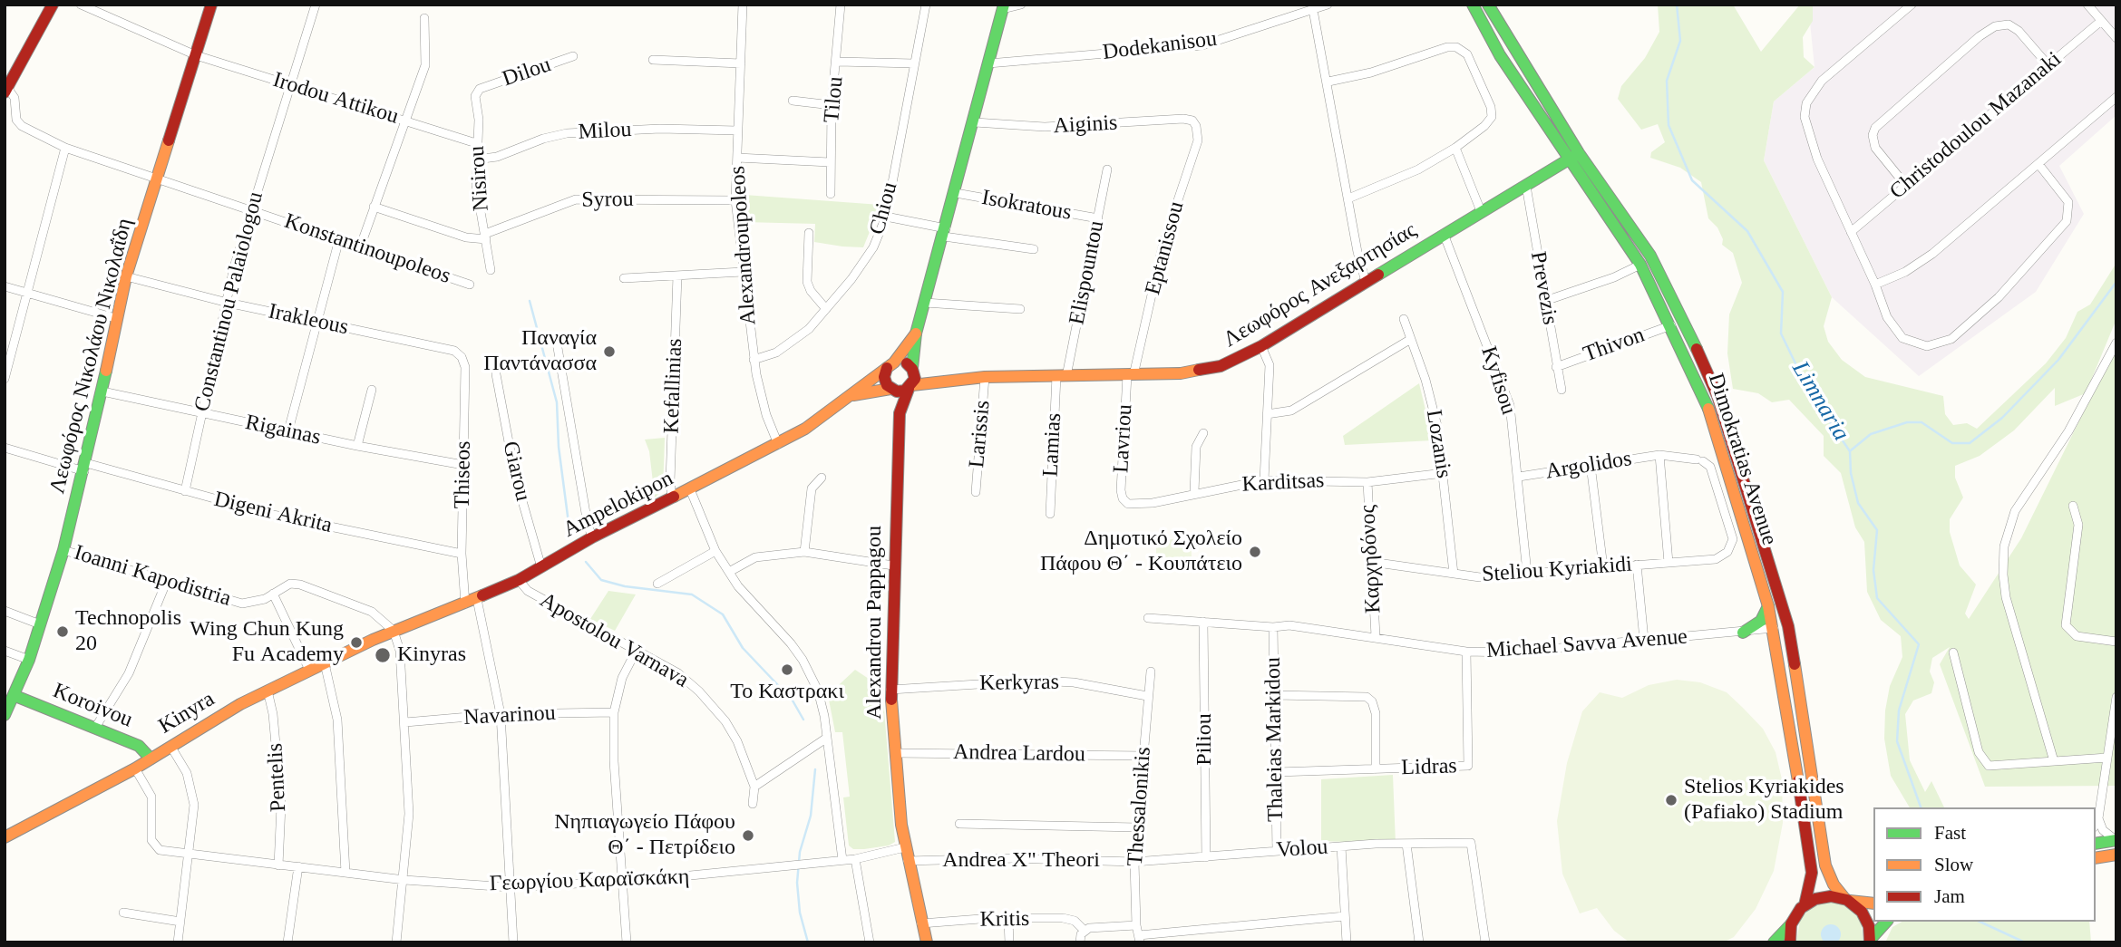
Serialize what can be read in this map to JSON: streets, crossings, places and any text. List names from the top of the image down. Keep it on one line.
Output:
{"streets":{"main road":["Λεωφόρος Ανεξαρτησίας","Λεωφόρος Νικολάου Νικολαΐδη","Dimokratias Avenue","Ampelokipon","Alexandrou Pappagou","Koroivou","Kinyra"],"street":["Dodekanisou","Dilou","Irodou Attikou","Tilou","Aiginis","Christodoulou Mazanaki","Milou","Nisirou","Syrou","Isokratous","Chiou","Alexandroupoleos","Eptanissou","Konstantinoupoleos","Elispountou","Prevezis","Constantinou Palaiologou","Irakleous","Thivon","Kyfisou","Kefallinias","Rigainas","Larissis","Lavriou","Lozanis","Lamias","Argolidos","Giarou","Thiseos","Karditsas","Digeni Akrita","Καρχηδόνος","Steliou Kyriakidi","Ioanni Kapodistria","Apostolou Varnava","Michael Savva Avenue","Kerkyras","Navarinou","Piliou","Thaleias Markidou","Andrea Lardou","Lidras","Pentelis","Thessalonikis","Volou","Andrea X\" Theori","Γεωργίου Καραϊσκάκη","Kritis"]},"crossings":[["Dilou","Nisirou"],["Irodou Attikou","Nisirou"],["Irodou Attikou","Constantinou Palaiologou"],["Irodou Attikou","Λεωφόρος Νικολάου Νικολαΐδη"],["Aiginis","Eptanissou"],["Milou","Nisirou"],["Milou","Alexandroupoleos"],["Nisirou","Syrou"],["Syrou","Alexandroupoleos"],["Isokratous","Elispountou"],["Chiou","Alexandroupoleos"],["Alexandroupoleos","Ampelokipon"],["Eptanissou","Λεωφόρος Ανεξαρτησίας"],["Eptanissou","Lavriou"],["Konstantinoupoleos","Constantinou Palaiologou"],["Konstantinoupoleos","Λεωφόρος Νικολάου Νικολαΐδη"],["Elispountou","Λεωφόρος Ανεξαρτησίας"],["Elispountou","Lamias"],["Λεωφόρος Ανεξαρτησίας","Prevezis"],["Λεωφόρος Ανεξαρτησίας","Kyfisou"],["Λεωφόρος Ανεξαρτησίας","Larissis"],["Λεωφόρος Ανεξαρτησίας","Lavriou"],["Λεωφόρος Ανεξαρτησίας","Lamias"],["Λεωφόρος Ανεξαρτησίας","Dimokratias Avenue"],["Λεωφόρος Ανεξαρτησίας","Ampelokipon"],["Λεωφόρος Ανεξαρτησίας","Alexandrou Pappagou"],["Prevezis","Thivon"],["Constantinou Palaiologou","Irakleous"],["Constantinou Palaiologou","Rigainas"],["Constantinou Palaiologou","Digeni Akrita"],["Irakleous","Λεωφόρος Νικολάου Νικολαΐδη"],["Irakleous","Thiseos"],["Thivon","Dimokratias Avenue"],["Λεωφόρος Νικολάου Νικολαΐδη","Rigainas"],["Λεωφόρος Νικολάου Νικολαΐδη","Digeni Akrita"],["Λεωφόρος Νικολάου Νικολαΐδη","Ioanni Kapodistria"],["Λεωφόρος Νικολάου Νικολαΐδη","Koroivou"],["Kyfisou","Argolidos"],["Kyfisou","Steliou Kyriakidi"],["Kefallinias","Ampelokipon"],["Rigainas","Thiseos"],["Lavriou","Karditsas"],["Lozanis","Karditsas"],["Lozanis","Steliou Kyriakidi"],["Dimokratias Avenue","Michael Savva Avenue"],["Argolidos","Steliou Kyriakidi"],["Giarou","Ampelokipon"],["Thiseos","Ampelokipon"],["Thiseos","Digeni Akrita"],["Karditsas","Καρχηδόνος"],["Ampelokipon","Alexandrou Pappagou"],["Ampelokipon","Apostolou Varnava"],["Ampelokipon","Kinyra"],["Καρχηδόνος","Steliou Kyriakidi"],["Καρχηδόνος","Michael Savva Avenue"],["Alexandrou Pappagou","Kerkyras"],["Alexandrou Pappagou","Andrea Lardou"],["Alexandrou Pappagou","Andrea X\" Theori"],["Alexandrou Pappagou","Γεωργίου Καραϊσκάκη"],["Alexandrou Pappagou","Kritis"],["Michael Savva Avenue","Piliou"],["Michael Savva Avenue","Thaleias Markidou"],["Michael Savva Avenue","Lidras"],["Kerkyras","Thessalonikis"],["Koroivou","Kinyra"],["Kinyra","Pentelis"],["Kinyra","Γεωργίου Καραϊσκάκη"],["Piliou","Volou"],["Thaleias Markidou","Lidras"],["Thaleias Markidou","Volou"],["Andrea Lardou","Thessalonikis"],["Pentelis","Γεωργίου Καραϊσκάκη"],["Thessalonikis","Volou"],["Thessalonikis","Andrea X\" Theori"],["Volou","Andrea X\" Theori"]],"water":["Limnaria"],"places":["Παναγία Παντάνασσα","Δημοτικό Σχολείο Πάφου Θ΄ - Κουπάτειο","Technopolis 20","Wing Chun Kung Fu Academy","Kinyras","Το Καστρακι","Stelios Kyriakides (Pafiako) Stadium","Νηπιαγωγείο Πάφου Θ΄ - Πετρίδειο"],"legend":["Fast","Slow","Jam"]}
